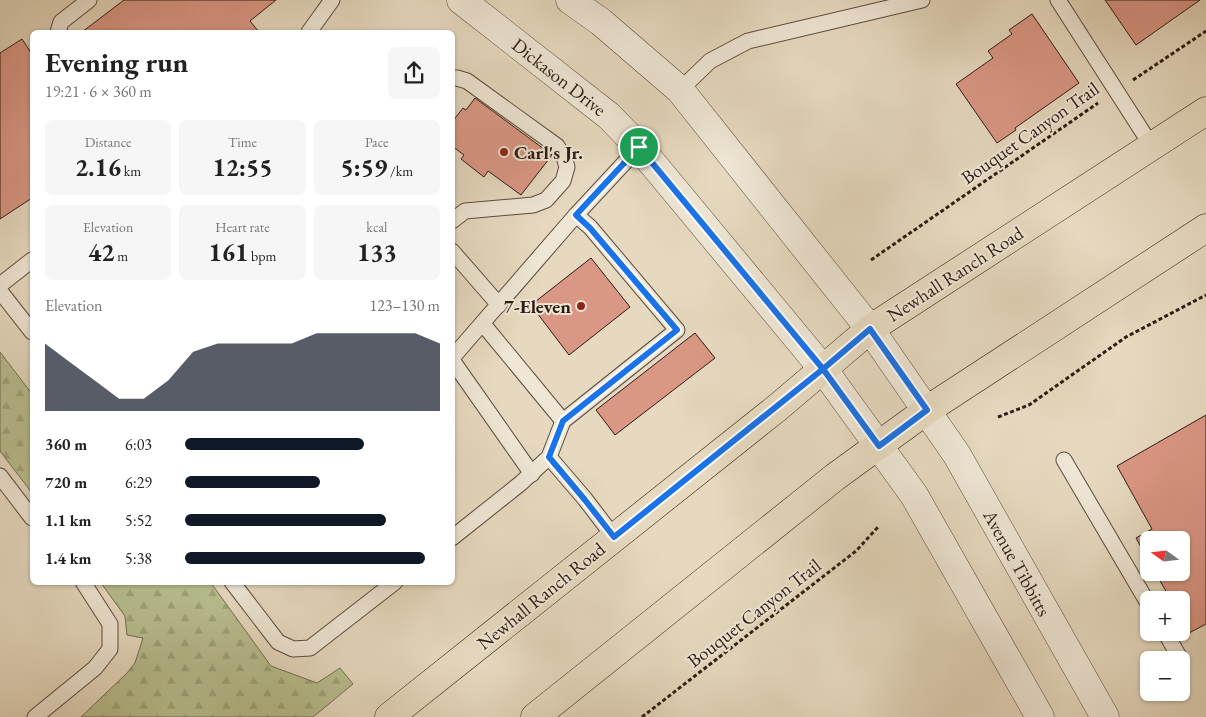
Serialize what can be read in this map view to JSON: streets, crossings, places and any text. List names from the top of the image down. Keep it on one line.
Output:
{"streets":{"main road":["Newhall Ranch Road"],"street":["Dickason Drive","Avenue Tibbitts"],"path":["Bouquet Canyon Trail"]},"crossings":[["Dickason Drive","Newhall Ranch Road"],["Newhall Ranch Road","Avenue Tibbitts"]],"places":["Carl's Jr.","7-Eleven"],"north":"left","page":{"heading":["Evening run","19:21 · 6 × 360 m"],"stats":[["Distance","2.16 km"],["Time","12:55"],["Pace","5:59 /km"],["Elevation","42 m"],["Heart rate","161 bpm"],["kcal","133"]],"chart":["Elevation","123–130 m"],"list":[{"name":"360 m","note":"6:03"},{"name":"720 m","note":"6:29"},{"name":"1.1 km","note":"5:52"},{"name":"1.4 km","note":"5:38"}],"map_buttons":["+","−"]}}
